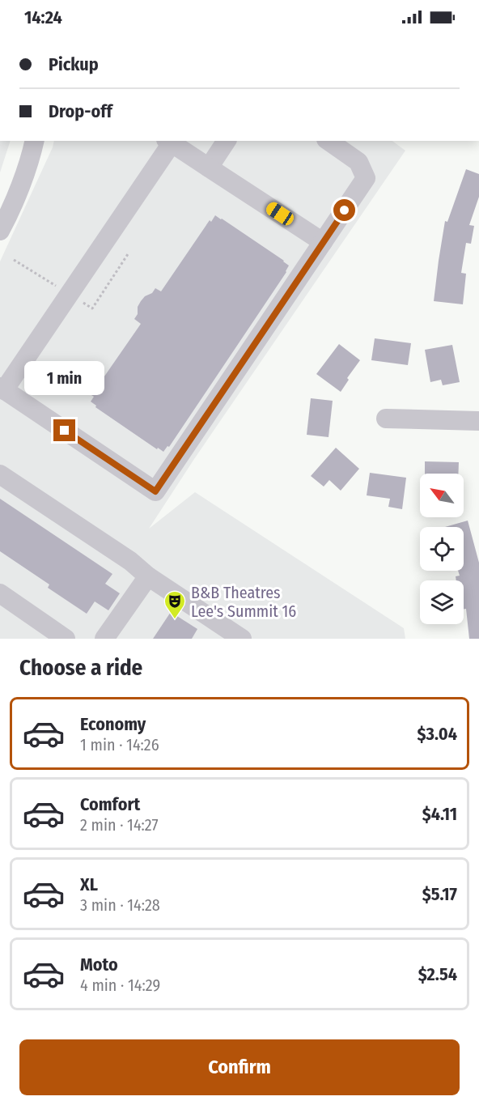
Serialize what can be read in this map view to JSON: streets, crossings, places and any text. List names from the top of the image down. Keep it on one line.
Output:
{"places":{"theatre":["B&B Theatres Lee's Summit 16"]},"north":"top left","page":{"status":"14:24","banner":["Pickup","Drop-off"],"bubble":"1 min","heading":"Choose a ride","list":[{"name":"Economy","note":"1 min · 14:26","value":"$3.04"},{"name":"Comfort","note":"2 min · 14:27","value":"$4.11"},{"name":"XL","note":"3 min · 14:28","value":"$5.17"},{"name":"Moto","note":"4 min · 14:29","value":"$2.54"}],"buttons":"Confirm"}}
